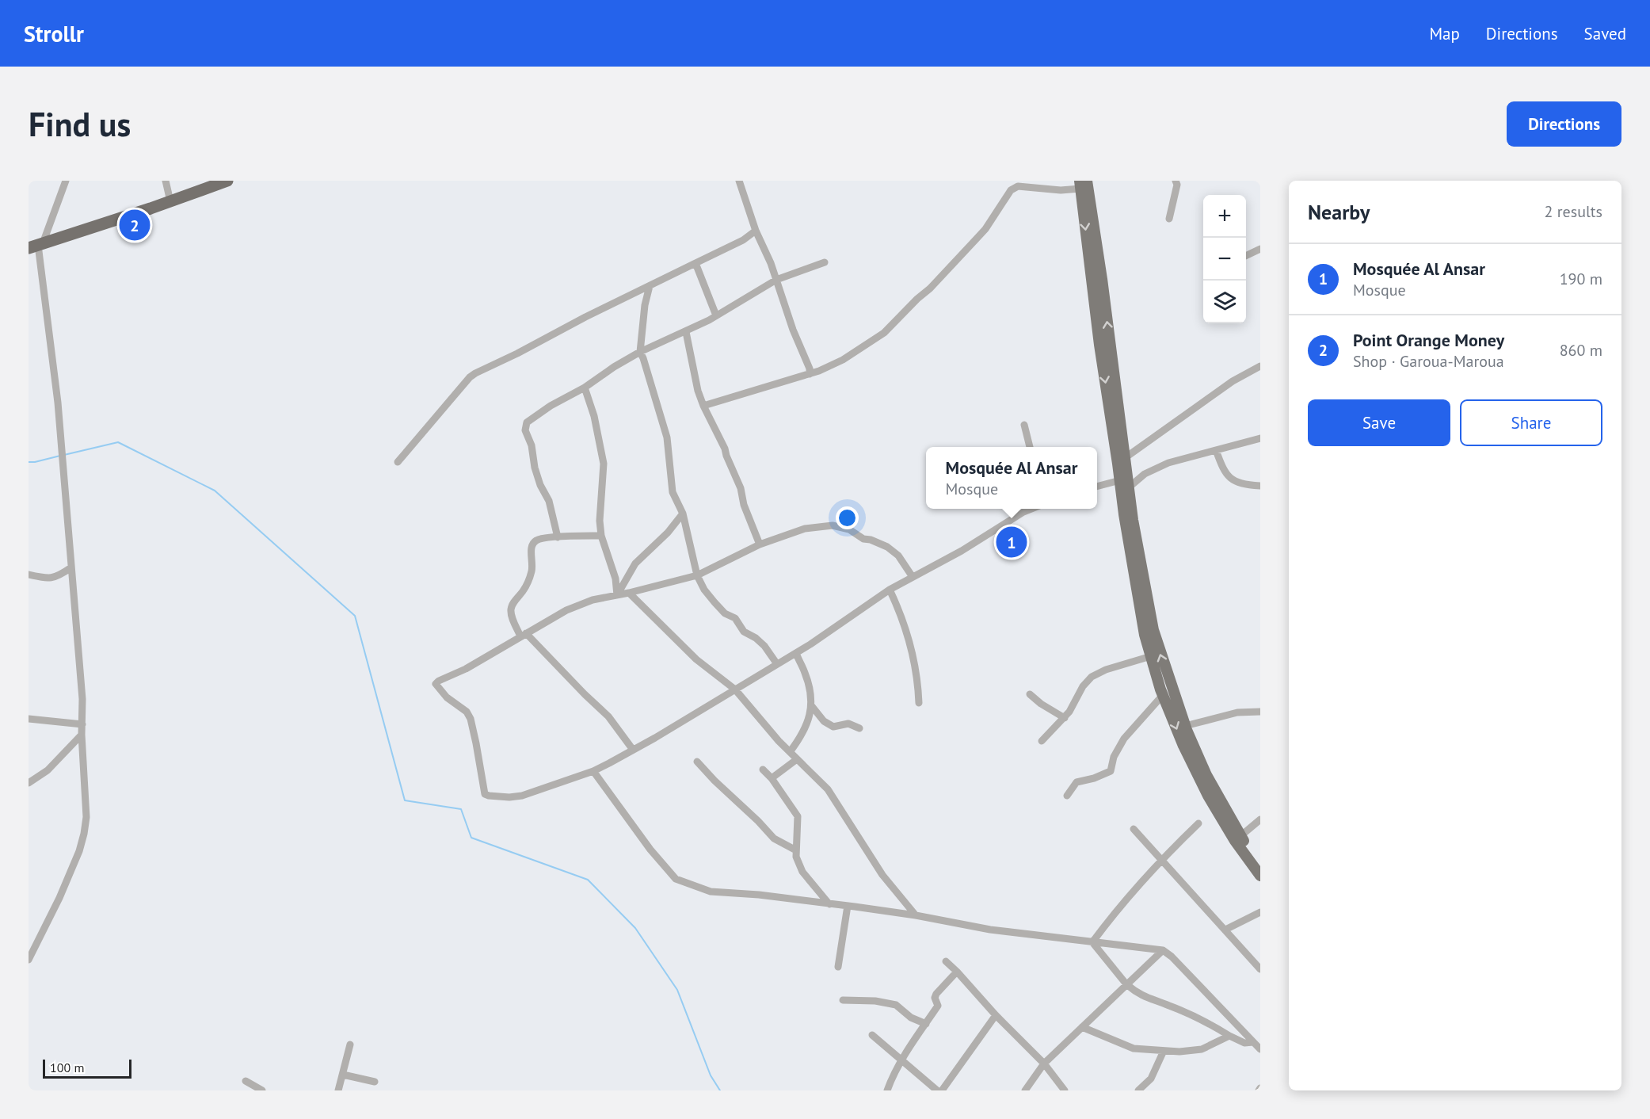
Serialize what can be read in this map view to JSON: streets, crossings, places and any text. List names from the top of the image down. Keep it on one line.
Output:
{"scale_bar":"100 m","page":{"header":"Strollr","nav":["Map","Directions","Saved"],"buttons":["Directions",["Save","Share"]],"title":"Find us","heading":["Nearby","2 results"],"map_buttons":["+","−"],"pins":["2","1"],"list":[{"mark":"1","name":"Mosquée Al Ansar","note":"Mosque","value":"190 m"},{"mark":"2","name":"Point Orange Money","note":"Shop · Garoua-Maroua","value":"860 m"}],"popup":["Mosquée Al Ansar","Mosque"],"scale":"100 m"}}
